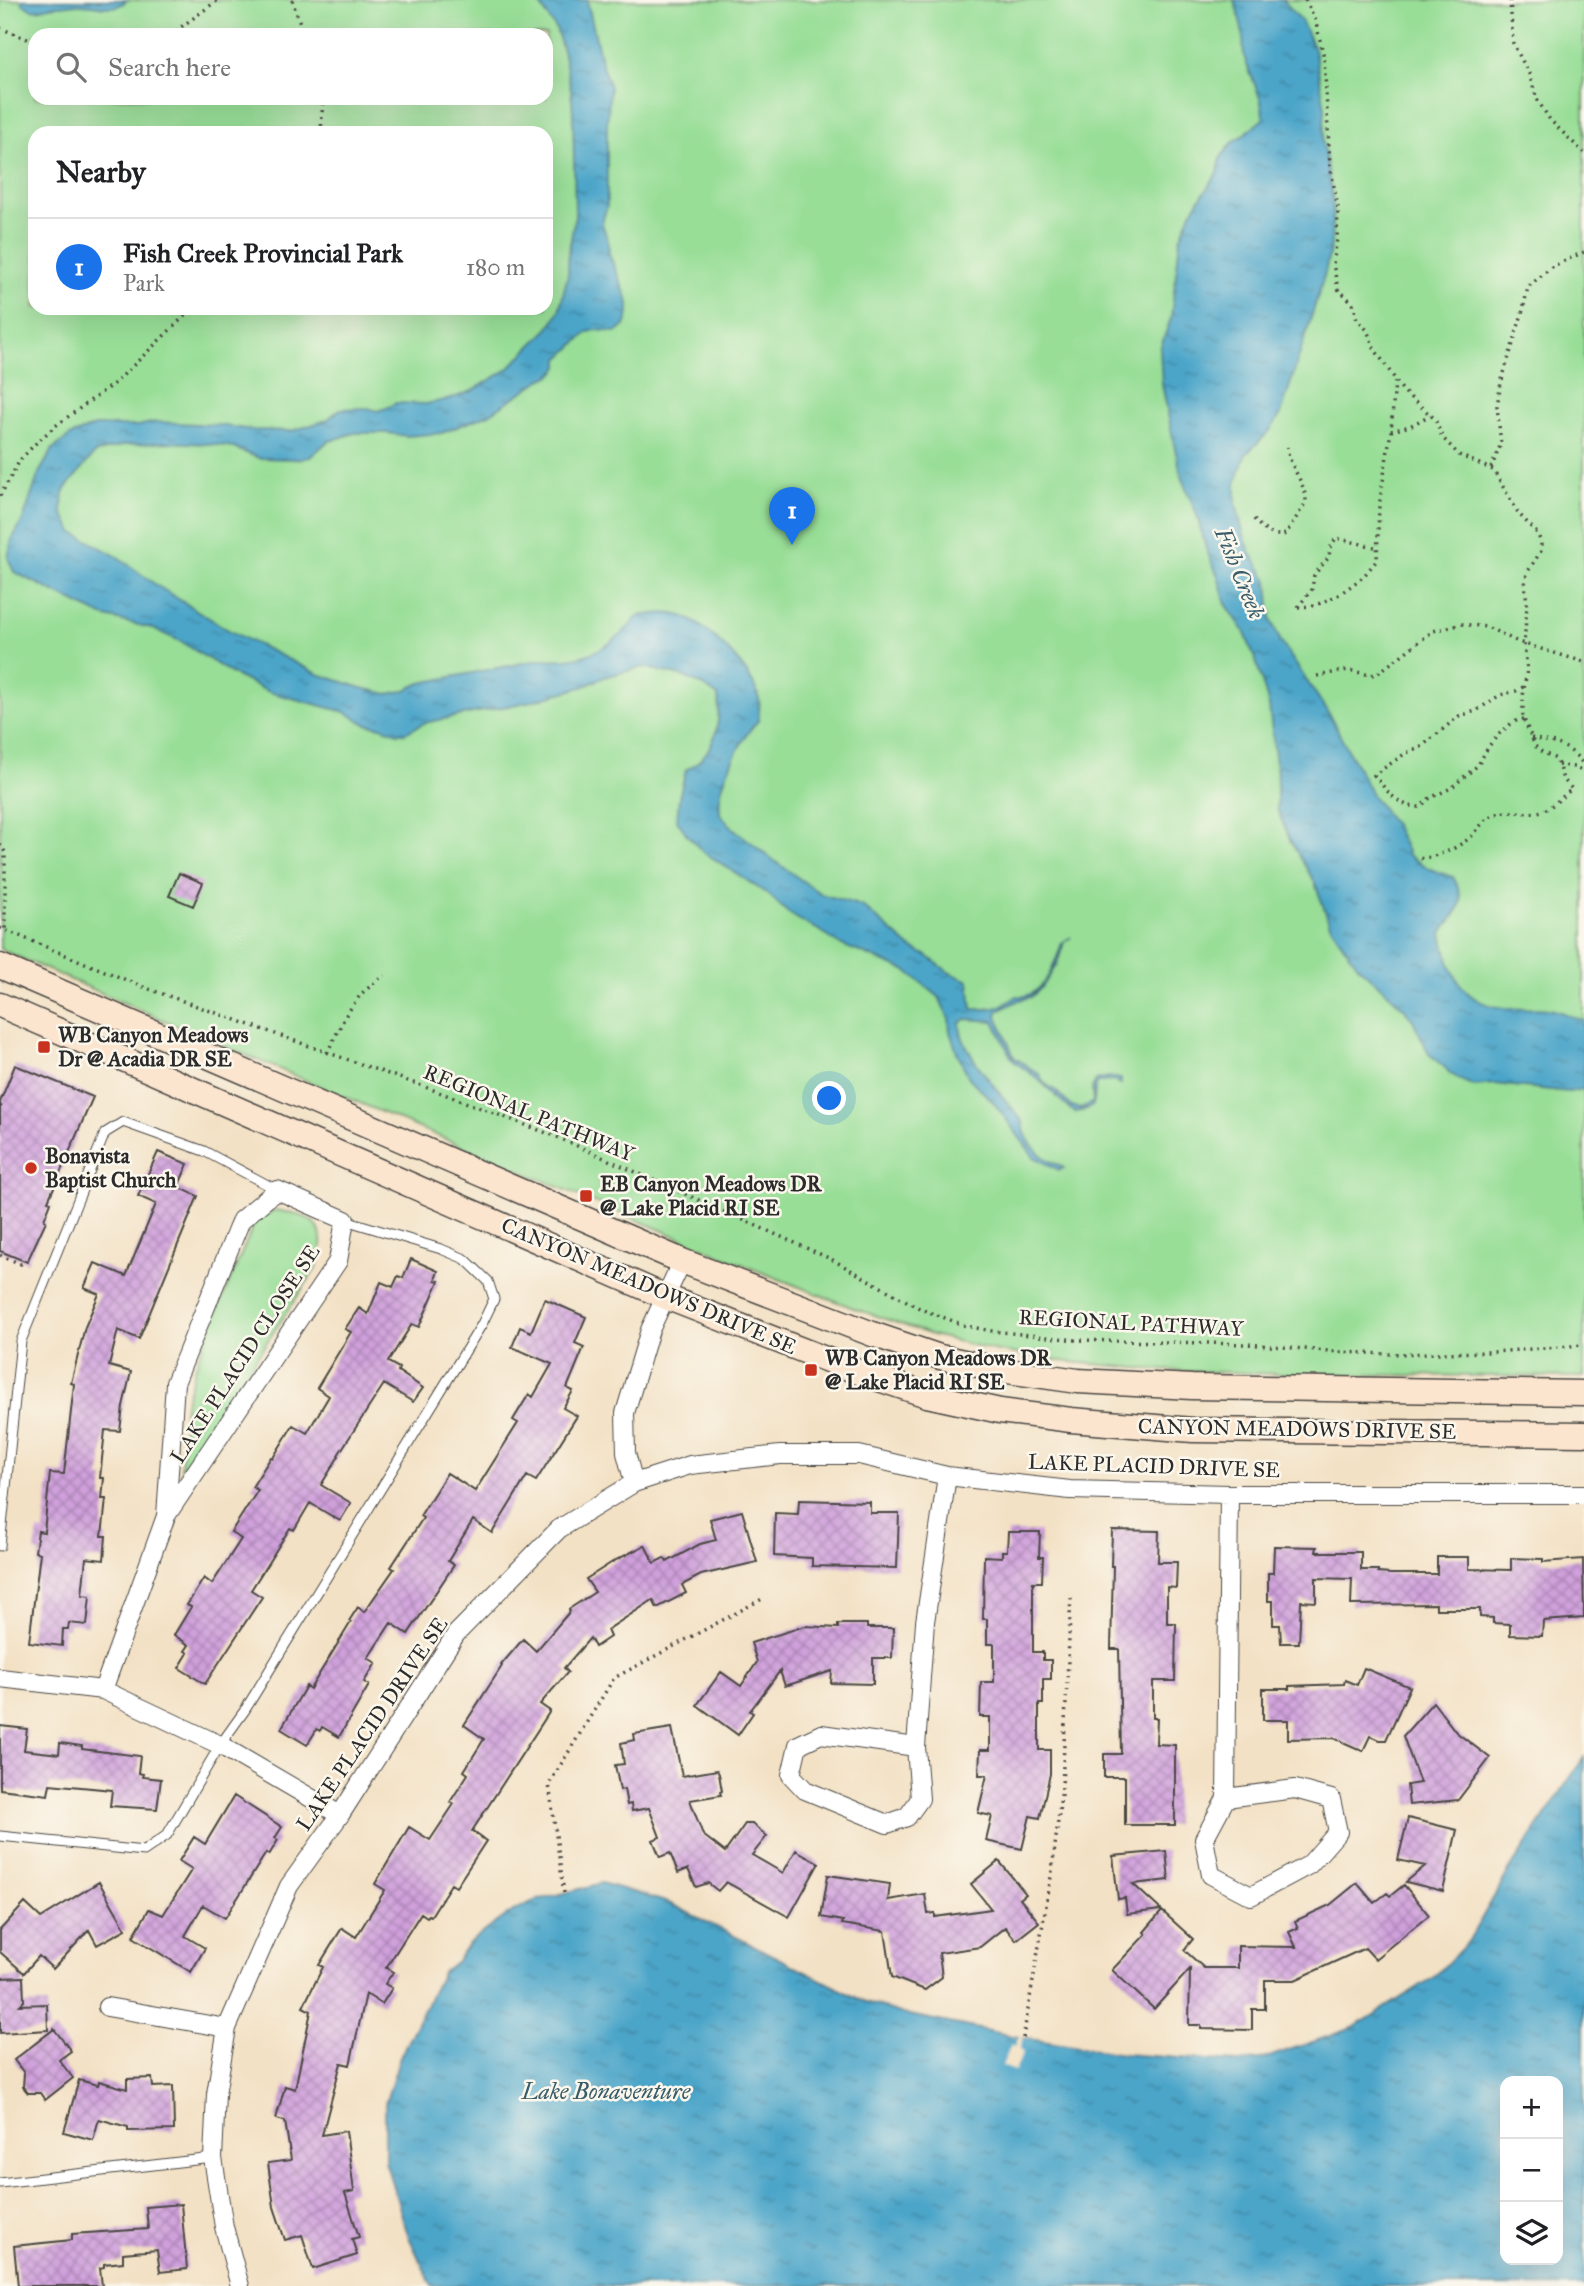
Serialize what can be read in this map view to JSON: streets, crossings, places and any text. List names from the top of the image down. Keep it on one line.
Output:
{"streets":{"main road":["CANYON MEADOWS DRIVE SE"],"street":["LAKE PLACID CLOSE SE","LAKE PLACID DRIVE SE"],"path":["REGIONAL PATHWAY"]},"water":["Fish Creek","Lake Bonaventure"],"places":{"transit":["WB Canyon Meadows Dr @ Acadia DR SE","EB Canyon Meadows DR @ Lake Placid RI SE","WB Canyon Meadows DR @ Lake Placid RI SE"],"other":["Bonavista Baptist Church"]},"page":{"search":"Search here","heading":"Nearby","list":[{"mark":"1","name":"Fish Creek Provincial Park","note":"Park","value":"180 m"}],"pins":"1","map_buttons":["+","−"]}}
